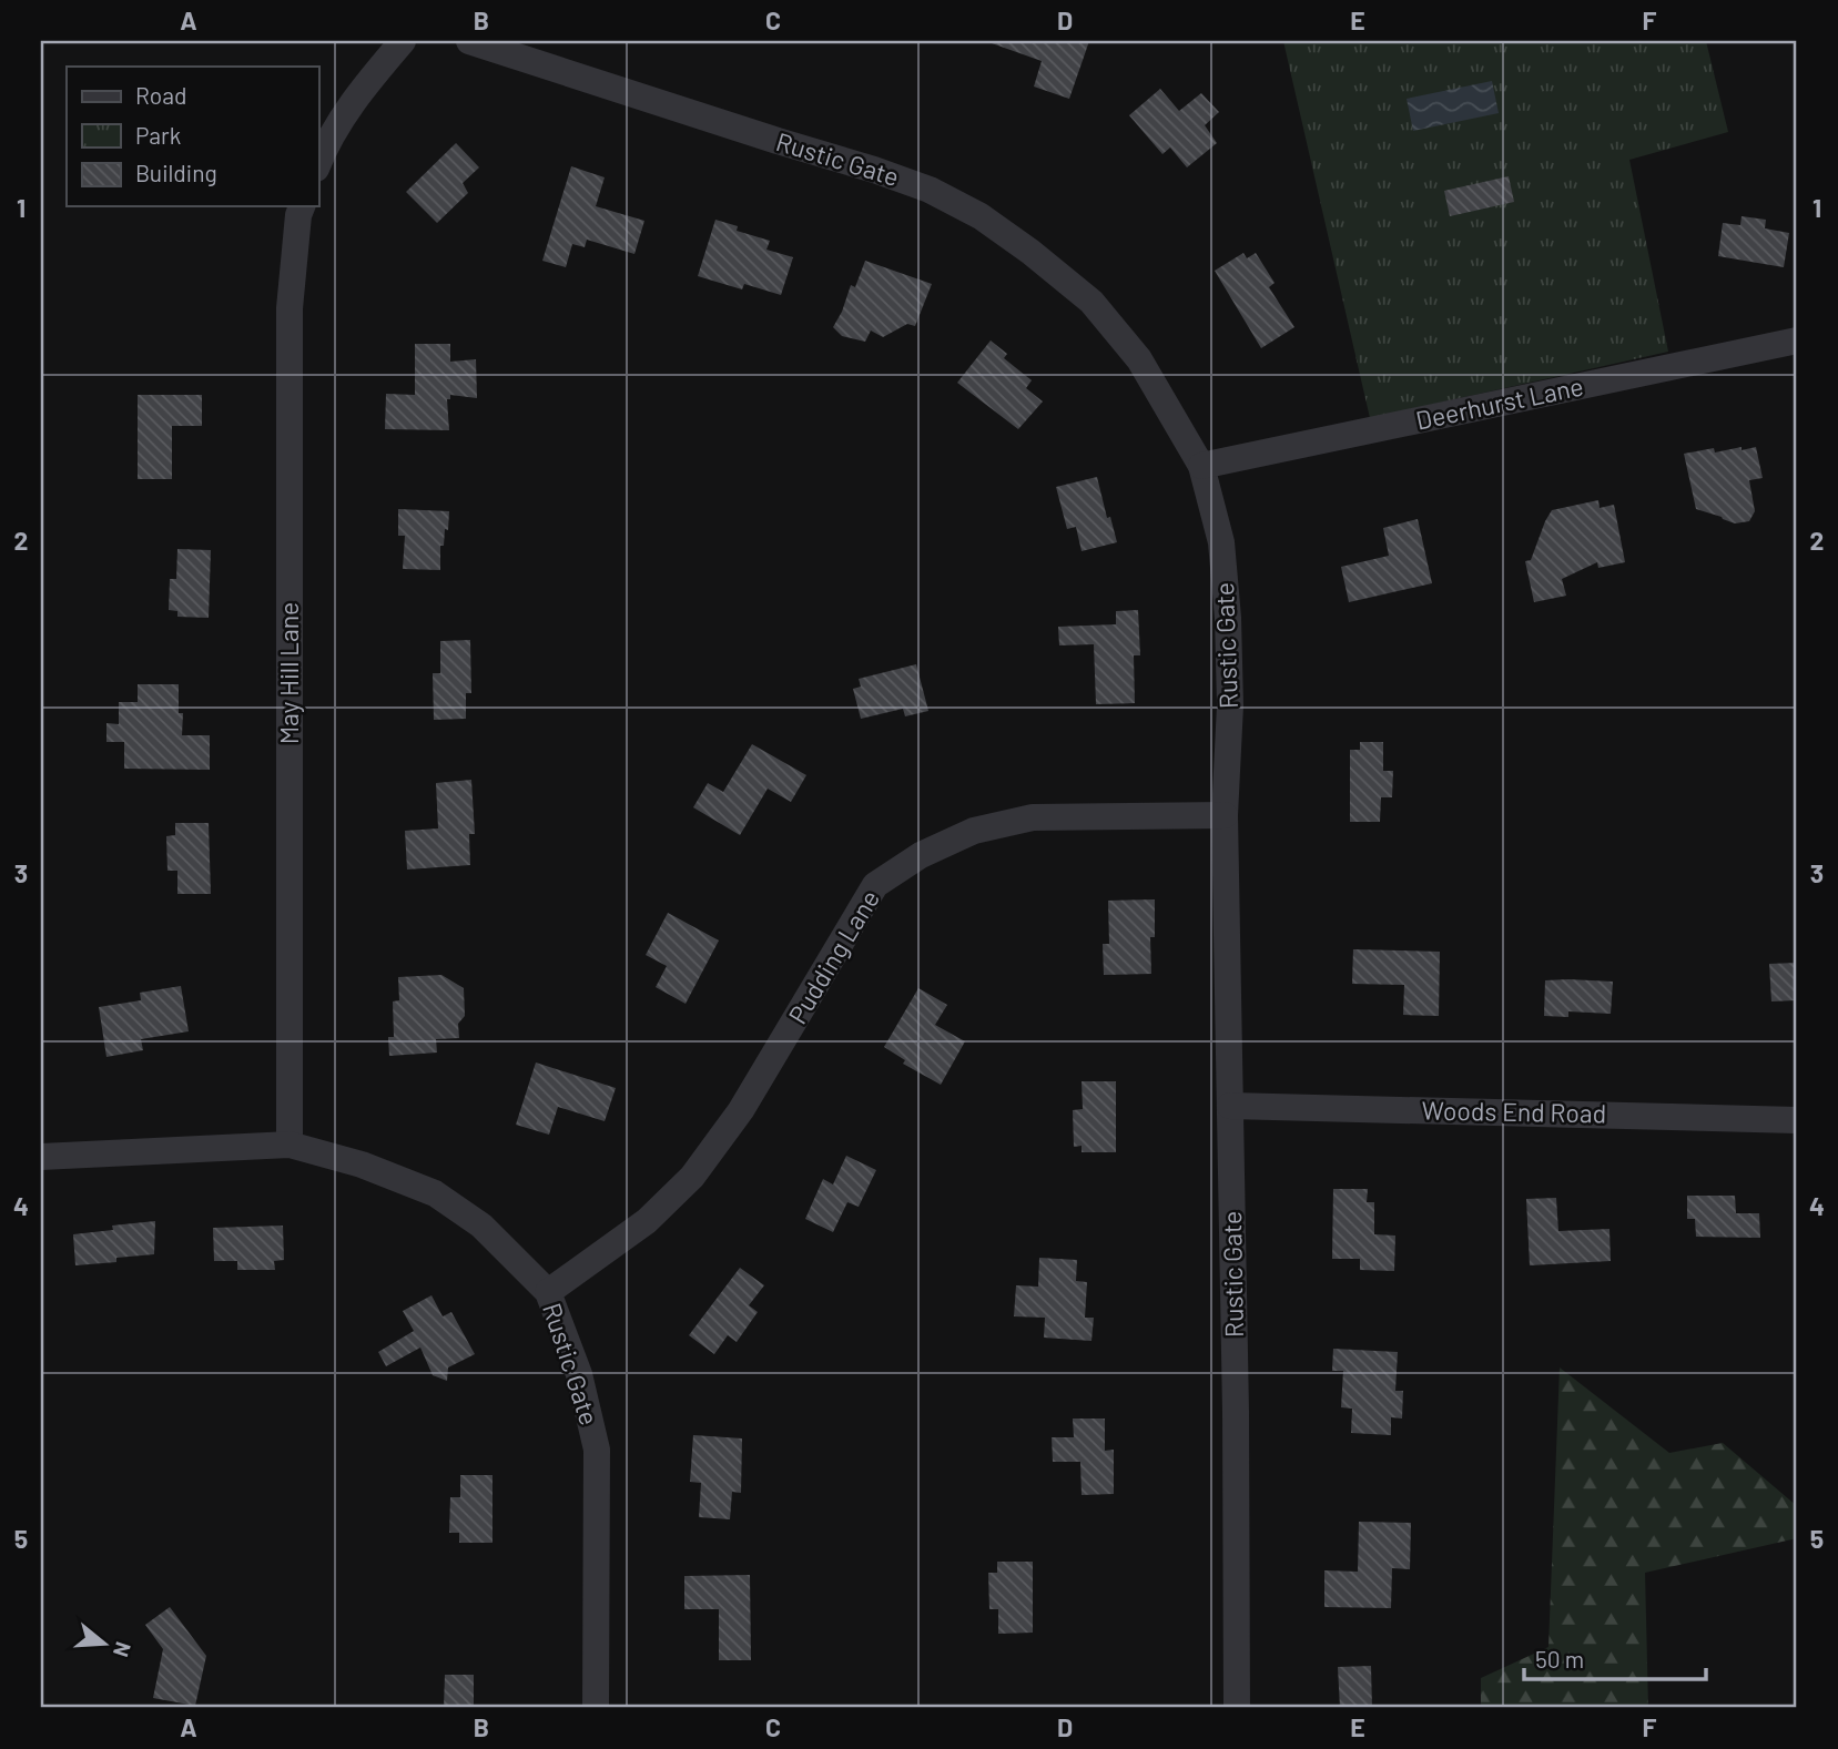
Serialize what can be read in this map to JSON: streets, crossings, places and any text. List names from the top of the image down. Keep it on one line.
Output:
{"streets":{"street":["Rustic Gate","Deerhurst Lane","May Hill Lane","Pudding Lane","Woods End Road"]},"crossings":[["Rustic Gate","Deerhurst Lane"],["Rustic Gate","May Hill Lane"],["Rustic Gate","Pudding Lane"],["Rustic Gate","Woods End Road"]],"legend":["Road","Park","Building"],"scale_bar":"50 m","north":"right","grid":{"columns":["A","B","C","D","E","F"],"rows":["1","2","3","4","5"]}}
